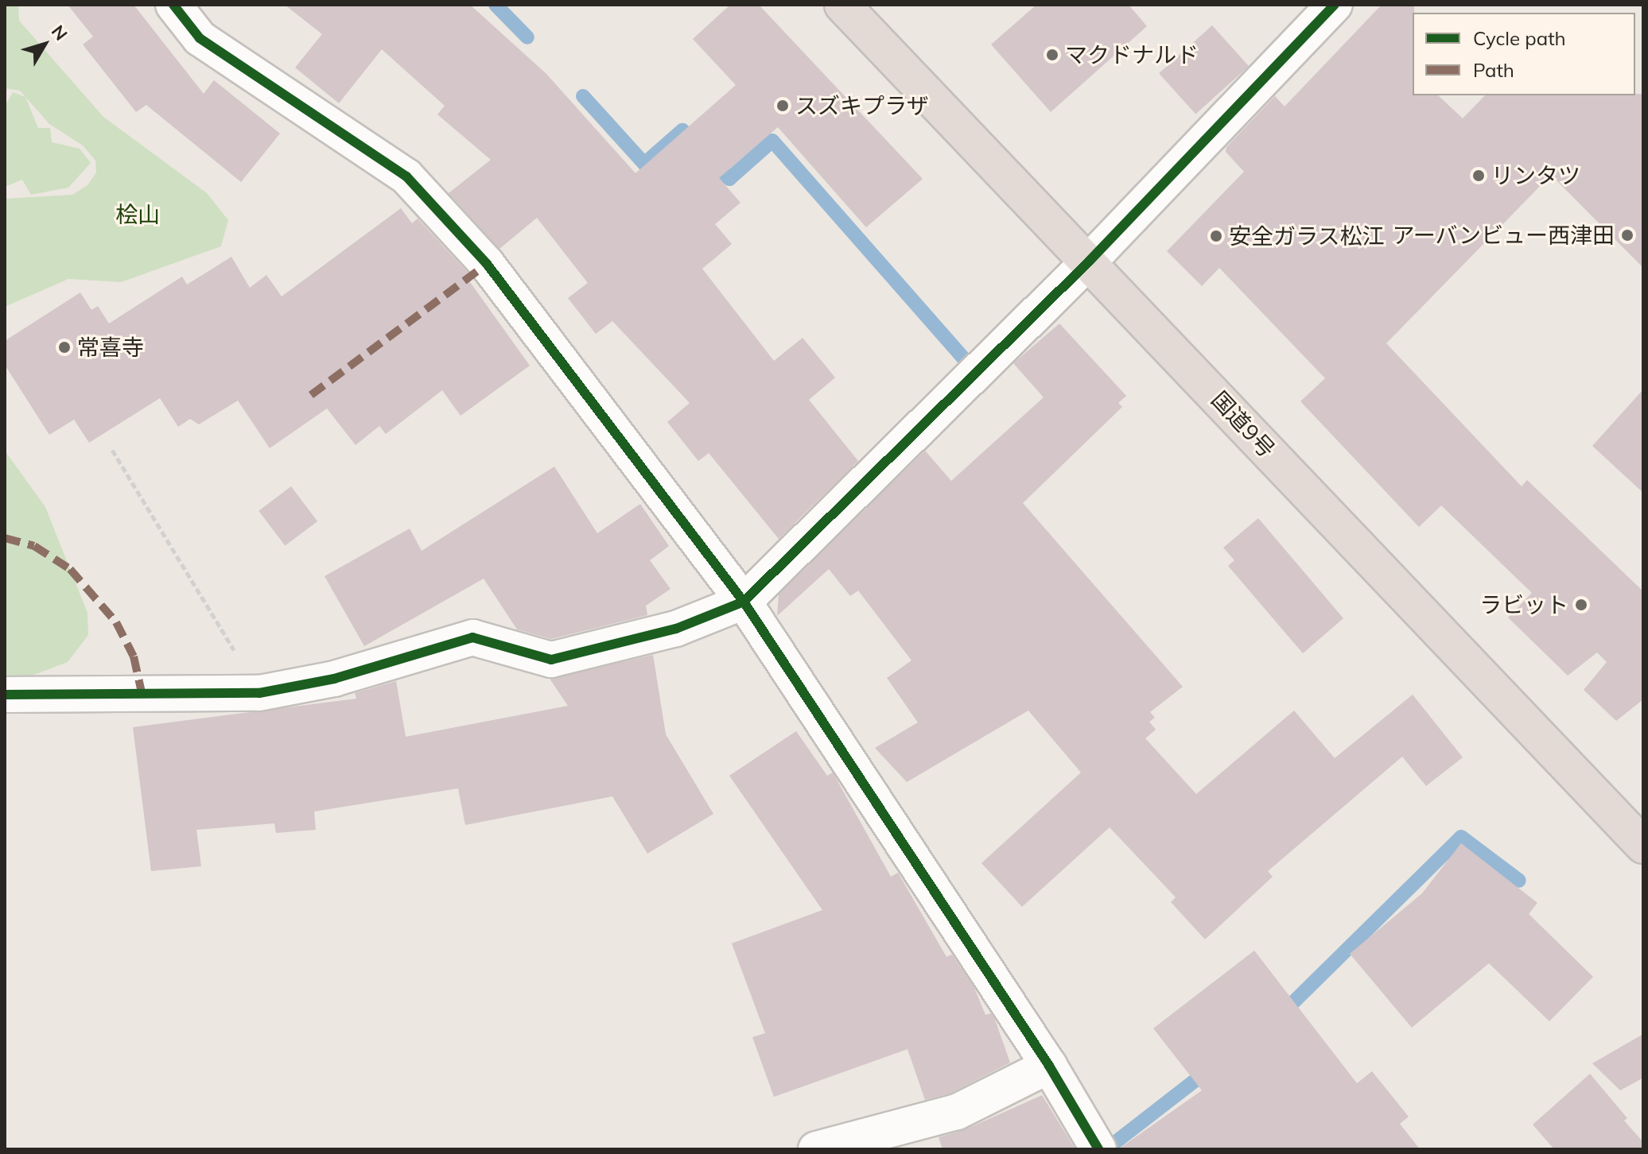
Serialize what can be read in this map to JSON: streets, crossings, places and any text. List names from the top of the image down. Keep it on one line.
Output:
{"streets":{"highway":["国道9号"]},"parks":["桧山"],"places":["マクドナルド","スズキプラザ","リンタツ","アーバンビュー西津田","安全ガラス松江","常喜寺","ラビット"],"legend":["Cycle path","Path"],"north":"top right"}
